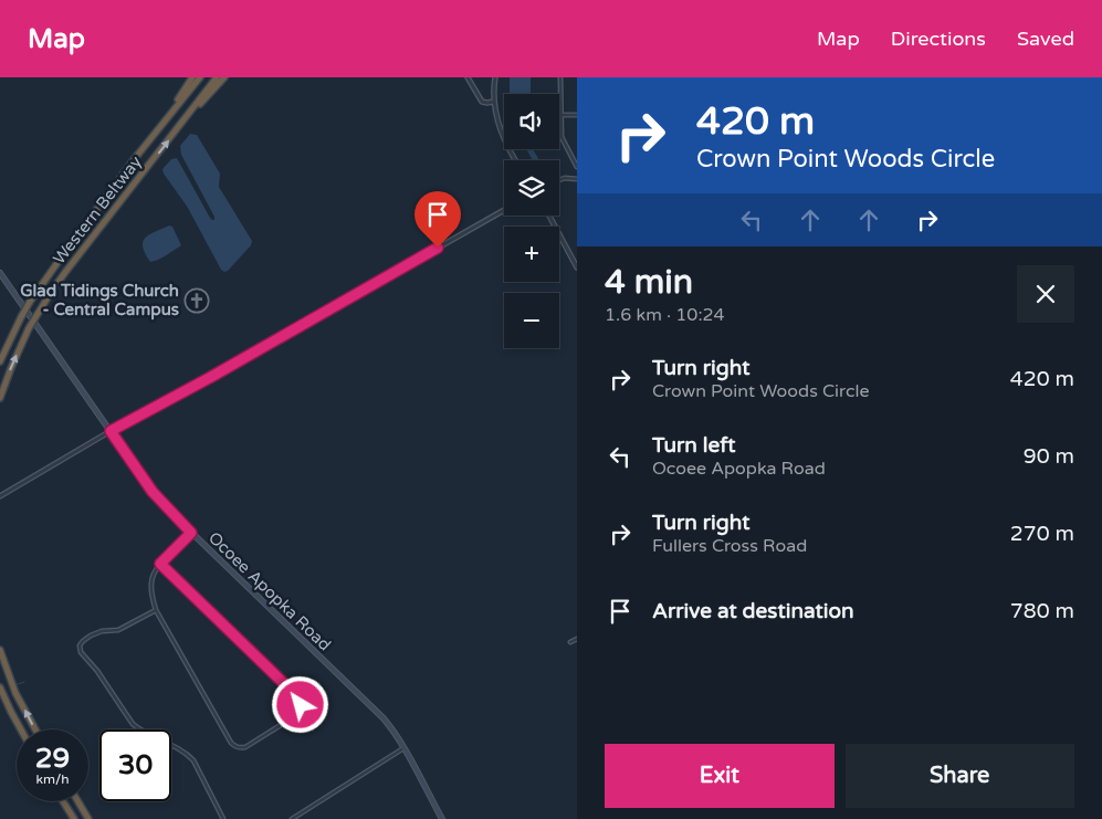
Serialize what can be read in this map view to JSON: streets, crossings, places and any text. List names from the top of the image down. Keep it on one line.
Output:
{"streets":{"highway":["Western Beltway"],"main road":["Ocoee Apopka Road"]},"places":{"church":["Glad Tidings Church - Central Campus"]},"page":{"header":"Map","nav":["Map","Directions","Saved"],"turn":["420 m","Crown Point Woods Circle"],"map_buttons":["+","−"],"heading":["4 min","1.6 km · 10:24"],"list":[{"name":"Turn right","note":"Crown Point Woods Circle","value":"420 m"},{"name":"Turn left","note":"Ocoee Apopka Road","value":"90 m"},{"name":"Turn right","note":"Fullers Cross Road","value":"270 m"},{"name":"Arrive at destination","value":"780 m"}],"speed":"29 km/h","limit":"30","buttons":["Exit","Share"]}}
